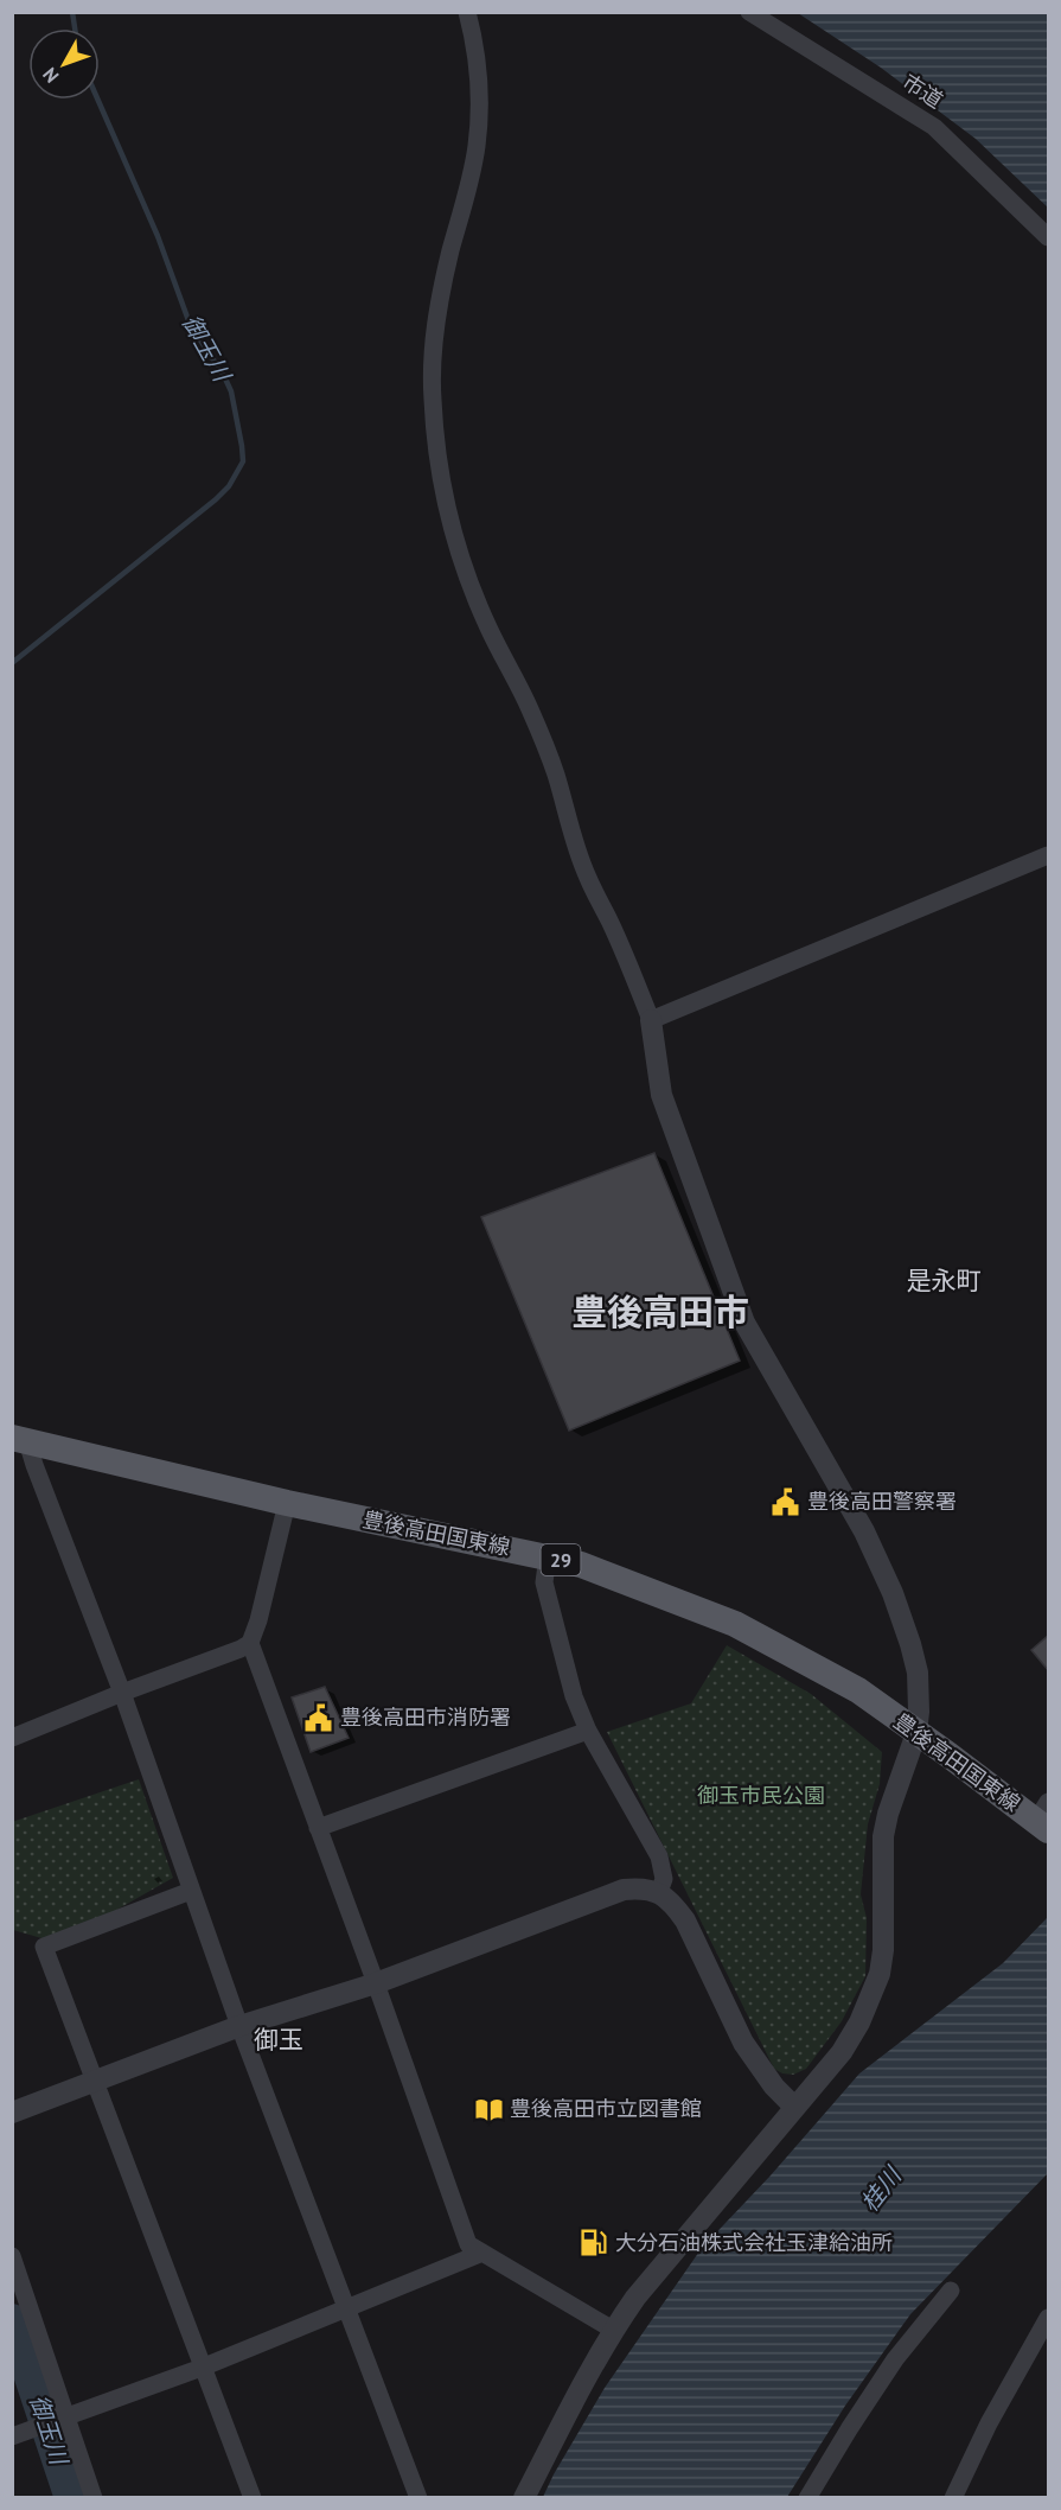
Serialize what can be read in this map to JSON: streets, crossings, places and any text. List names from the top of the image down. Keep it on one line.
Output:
{"streets":{"main road":["豊後高田国東線","29"],"street":["市道"]},"districts":["是永町","豊後高田市","御玉"],"water":["御玉川","桂川"],"parks":["御玉市民公園"],"places":{"public building":["豊後高田警察署","豊後高田市消防署"],"library":["豊後高田市立図書館"],"fuel station":["大分石油株式会社玉津給油所"]},"north":"bottom left"}
